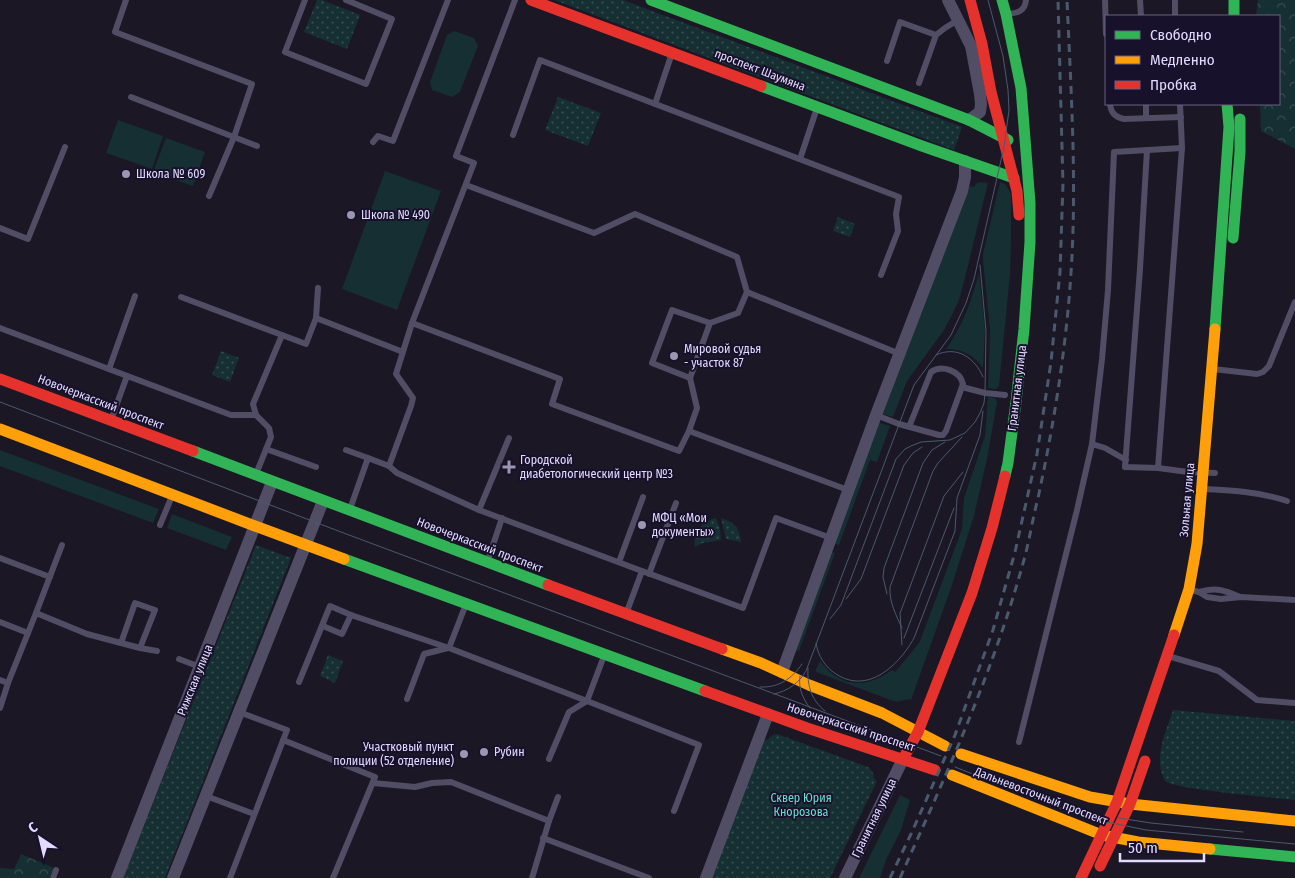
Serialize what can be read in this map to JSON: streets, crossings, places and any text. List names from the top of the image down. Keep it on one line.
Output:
{"streets":{"street":["проспект Шаумяна","Гранитная улица","Новочеркасский проспект","Зольная улица","Рижская улица","Дальневосточный проспект"]},"crossings":[["проспект Шаумяна","Гранитная улица"],["Гранитная улица","Новочеркасский проспект"],["Новочеркасский проспект","Рижская улица"],["Зольная улица","Дальневосточный проспект"]],"parks":["Сквер Юрия Кнорозова"],"places":{"other":["Школа № 609","Школа № 490","Мировой судья - участок 87","МФЦ «Мои документы»","Рубин","Участковый пункт полиции (52 отделение)"],"health":["Городской диабетологический центр №3"]},"legend":["Свободно","Медленно","Пробка"],"scale_bar":"50 m","north":"top left"}
